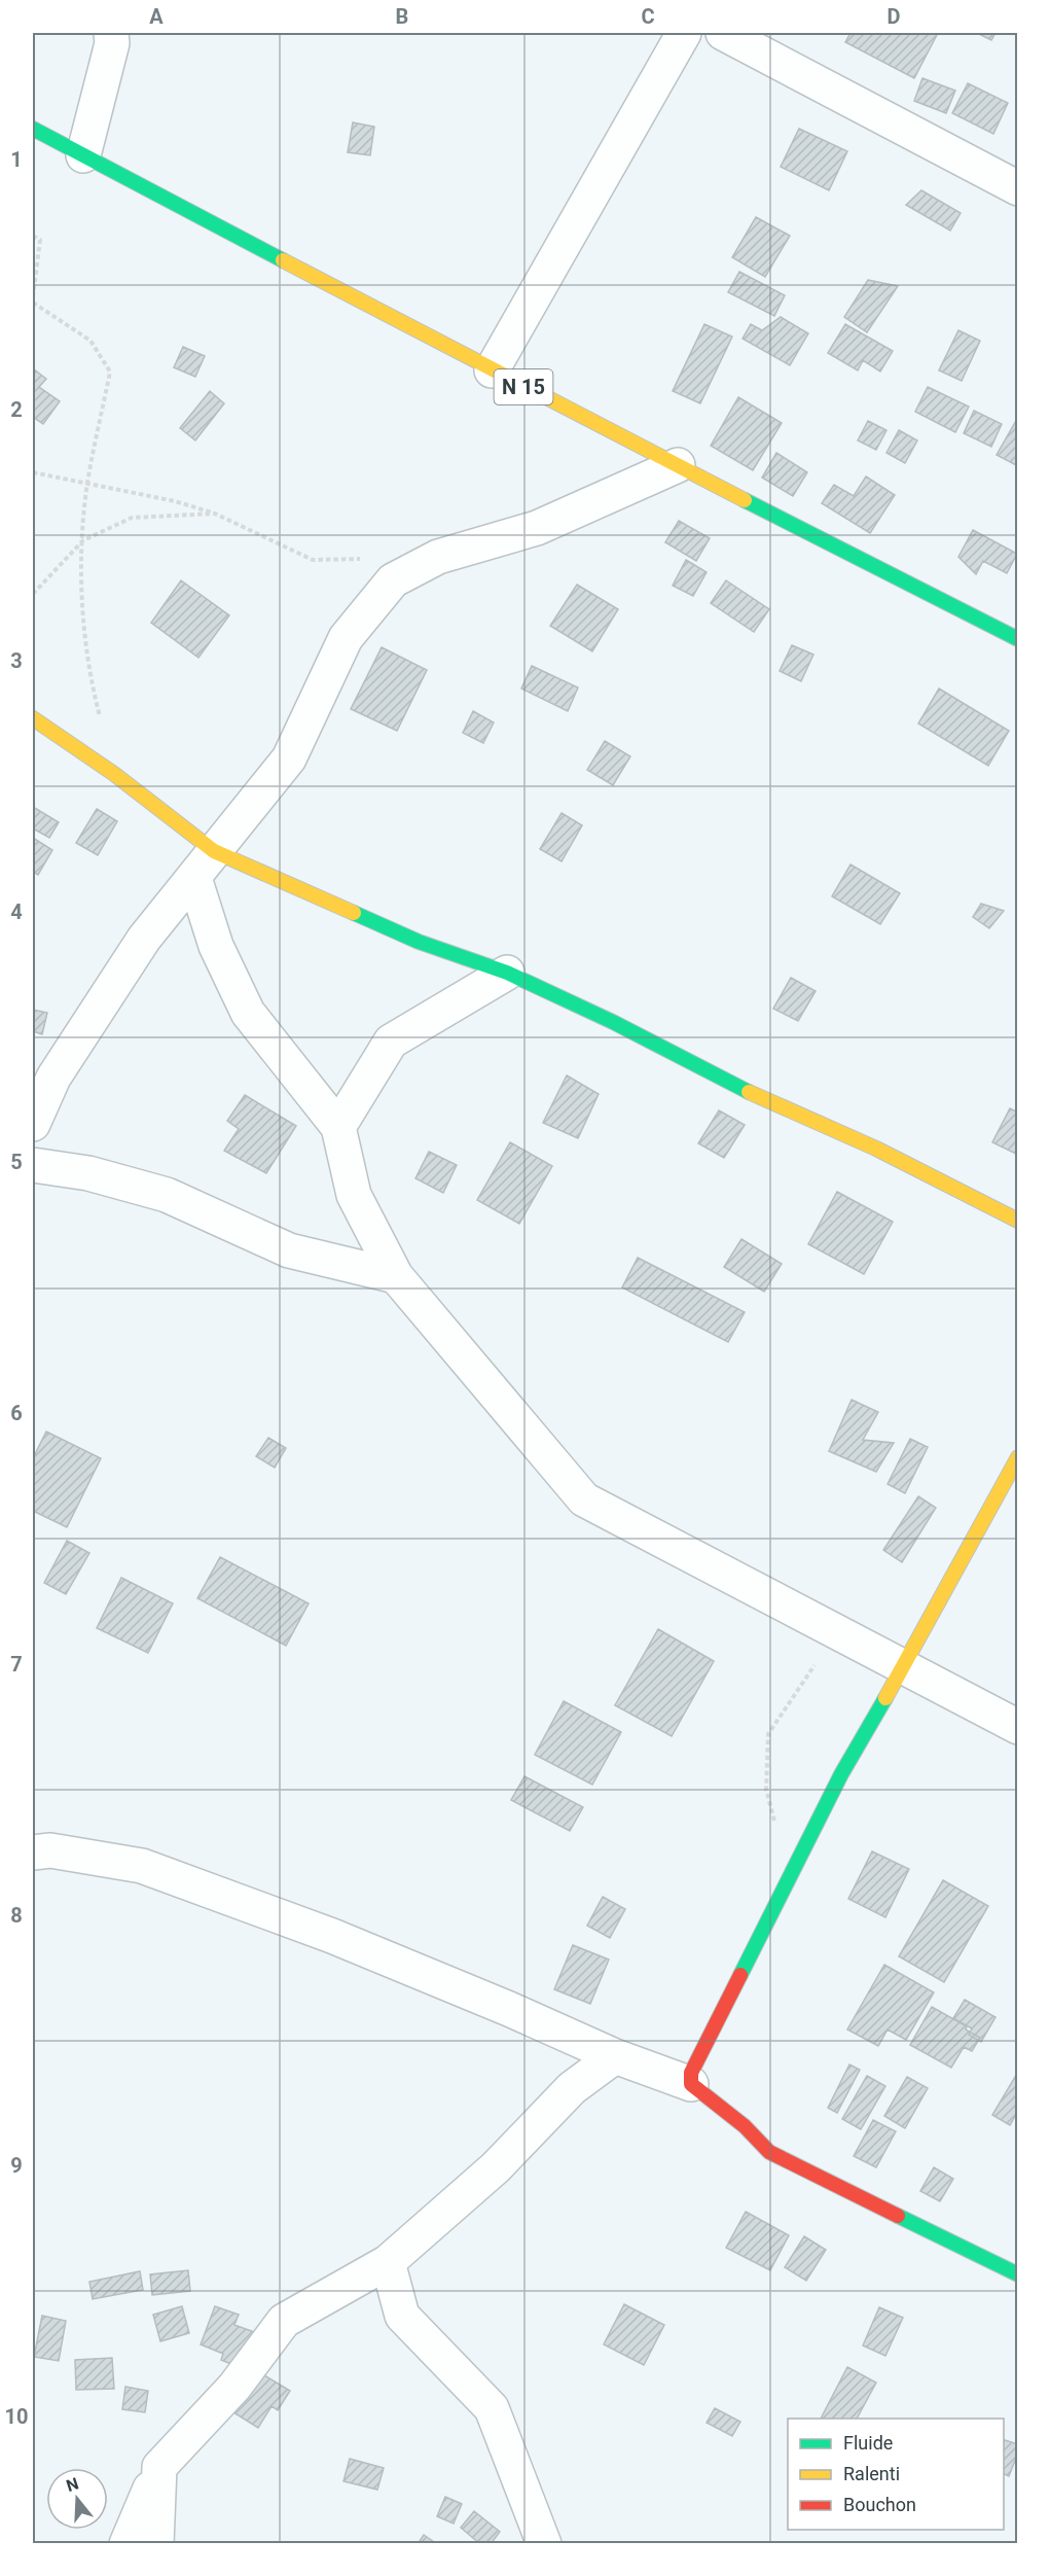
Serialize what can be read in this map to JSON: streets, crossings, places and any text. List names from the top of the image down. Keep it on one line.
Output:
{"streets":{"street":["N 15"]},"legend":["Fluide","Ralenti","Bouchon"],"north":"top","grid":{"columns":["A","B","C","D"],"rows":["1","2","3","4","5","6","7","8","9","10"]}}
